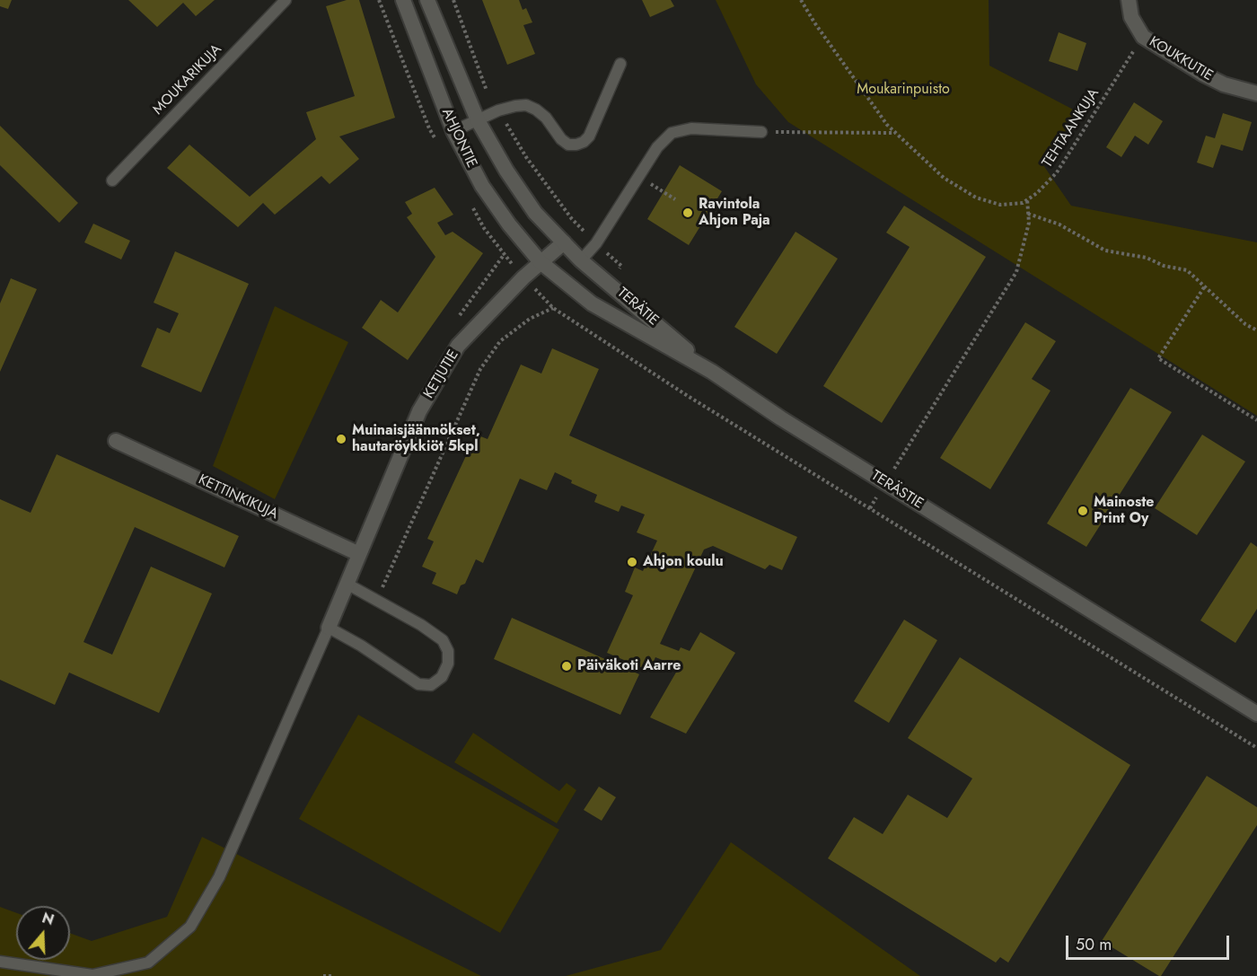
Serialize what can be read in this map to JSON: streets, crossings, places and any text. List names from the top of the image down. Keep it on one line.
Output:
{"streets":{"street":["KOUKKUTIE","AHJONTIE","TERÄTIE","KETJUTIE","TERÄSTIE","KETTINKIKUJA"],"lane":["MOUKARIKUJA"],"path":["TEHTAANKUJA"]},"crossings":[["KOUKKUTIE","TEHTAANKUJA"],["AHJONTIE","TERÄTIE"],["AHJONTIE","KETJUTIE"],["AHJONTIE","TERÄSTIE"],["TERÄTIE","KETJUTIE"],["TERÄTIE","TERÄSTIE"],["KETJUTIE","TERÄSTIE"],["KETJUTIE","KETTINKIKUJA"]],"parks":["Moukarinpuisto"],"places":["Ravintola Ahjon Paja","Muinaisjäännökset, hautaröykkiöt 5kpl","Mainoste Print Oy","Ahjon koulu","Päiväkoti Aarre"],"scale_bar":"50 m","north":"top"}
